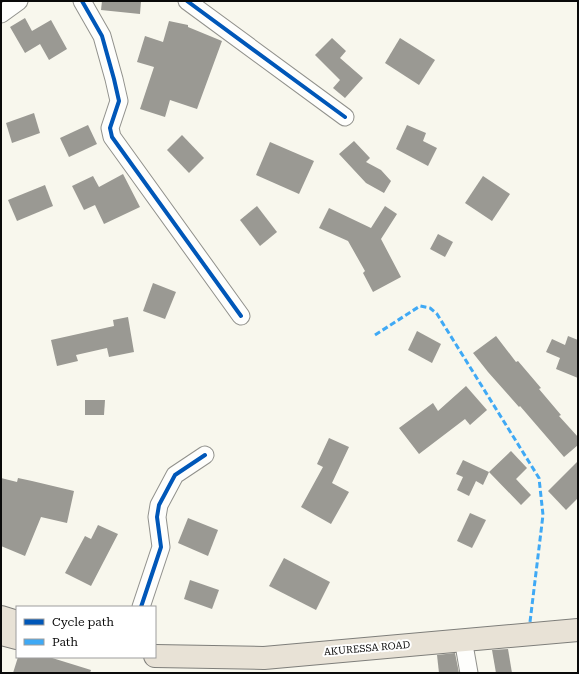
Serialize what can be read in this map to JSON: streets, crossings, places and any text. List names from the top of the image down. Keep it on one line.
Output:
{"streets":{"highway":["AKURESSA ROAD"]},"legend":["Cycle path","Path"]}
